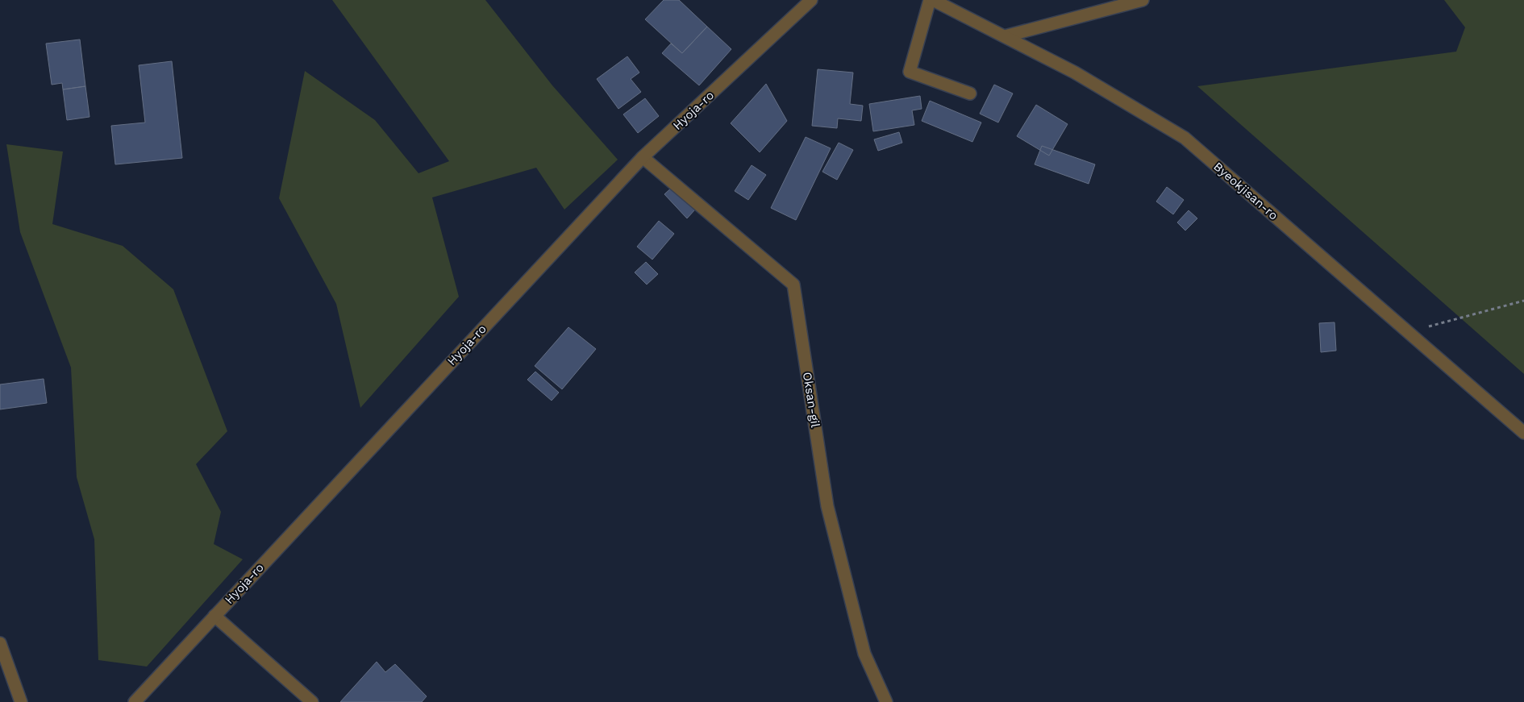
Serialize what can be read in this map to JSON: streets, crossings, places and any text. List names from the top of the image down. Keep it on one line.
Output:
{"streets":{"street":["Hyoja-ro","Byeokjisan-ro","Oksan-gil"]},"crossings":[["Hyoja-ro","Oksan-gil"]]}
